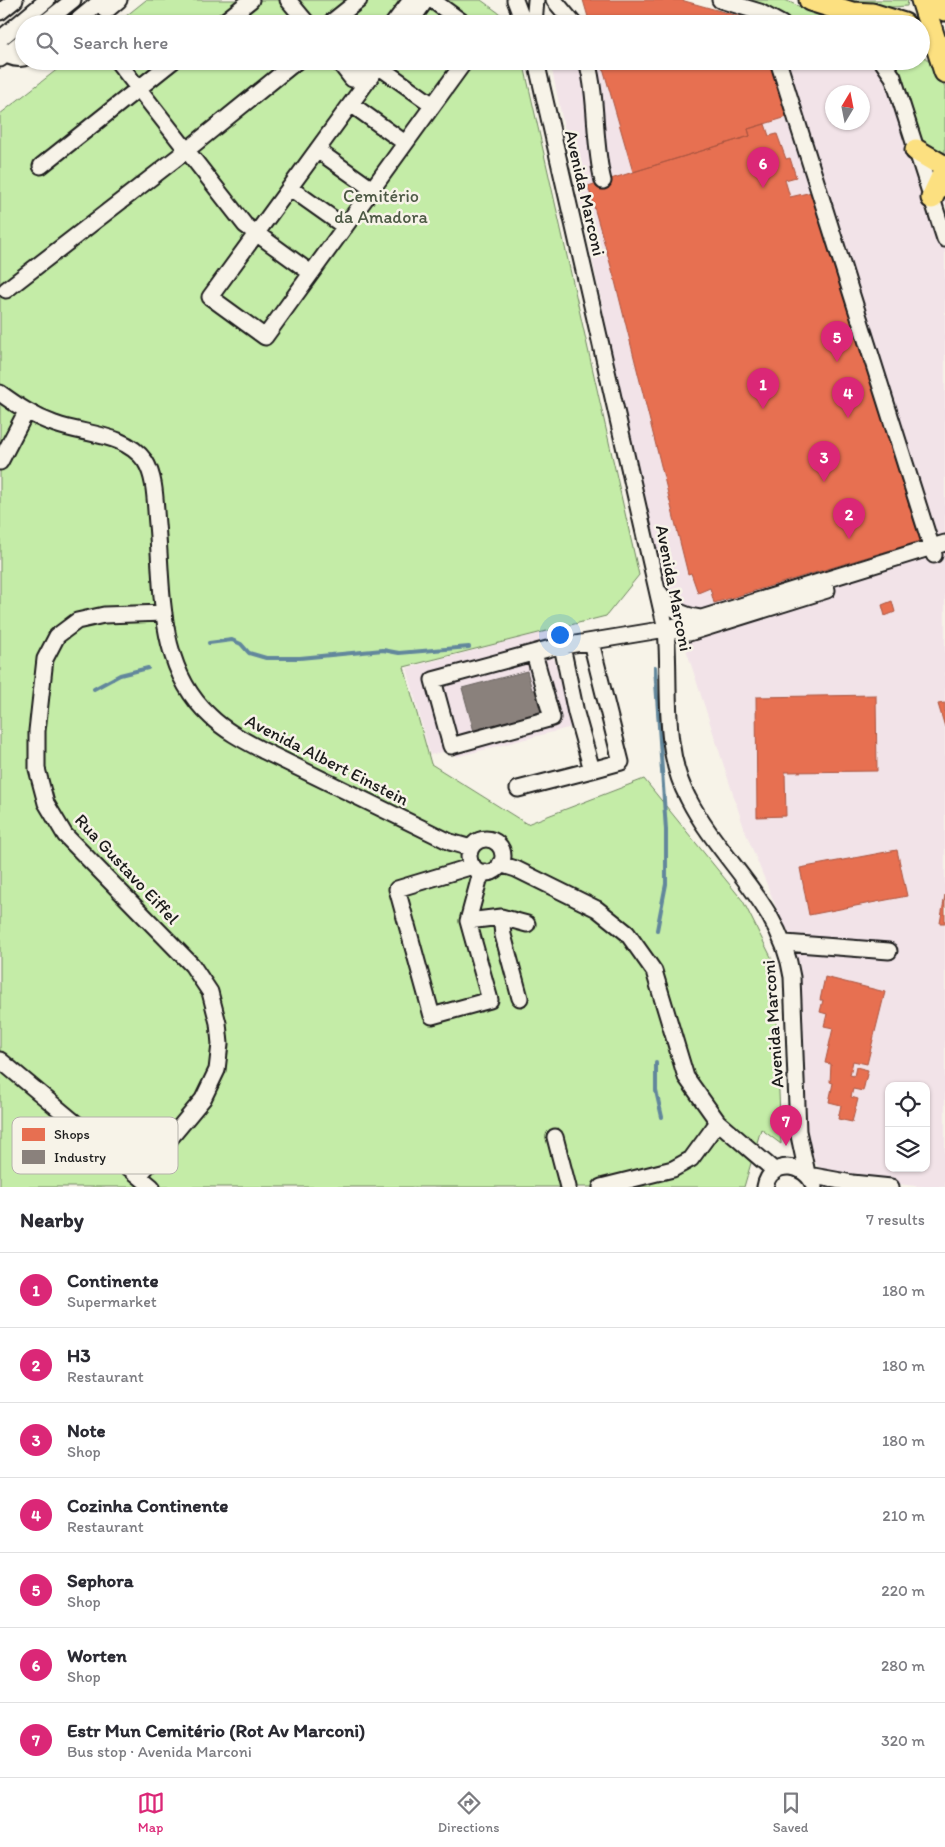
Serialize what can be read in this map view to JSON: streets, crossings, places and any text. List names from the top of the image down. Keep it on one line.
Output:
{"streets":{"street":["Avenida Marconi","Avenida Albert Einstein","Rua Gustavo Eiffel"]},"crossings":[["Avenida Albert Einstein","Rua Gustavo Eiffel"]],"parks":["Cemitério da Amadora"],"legend":["Shops","Industry"],"north":"top","page":{"search":"Search here","pins":["6","5","1","4","3","2","7"],"heading":["Nearby","7 results"],"list":[{"mark":"1","name":"Continente","note":"Supermarket","value":"180 m"},{"mark":"2","name":"H3","note":"Restaurant","value":"180 m"},{"mark":"3","name":"Note","note":"Shop","value":"180 m"},{"mark":"4","name":"Cozinha Continente","note":"Restaurant","value":"210 m"},{"mark":"5","name":"Sephora","note":"Shop","value":"220 m"},{"mark":"6","name":"Worten","note":"Shop","value":"280 m"},{"mark":"7","name":"Estr Mun Cemitério (Rot Av Marconi)","note":"Bus stop · Avenida Marconi","value":"320 m"}],"nav":["Map","Directions","Saved"]}}
